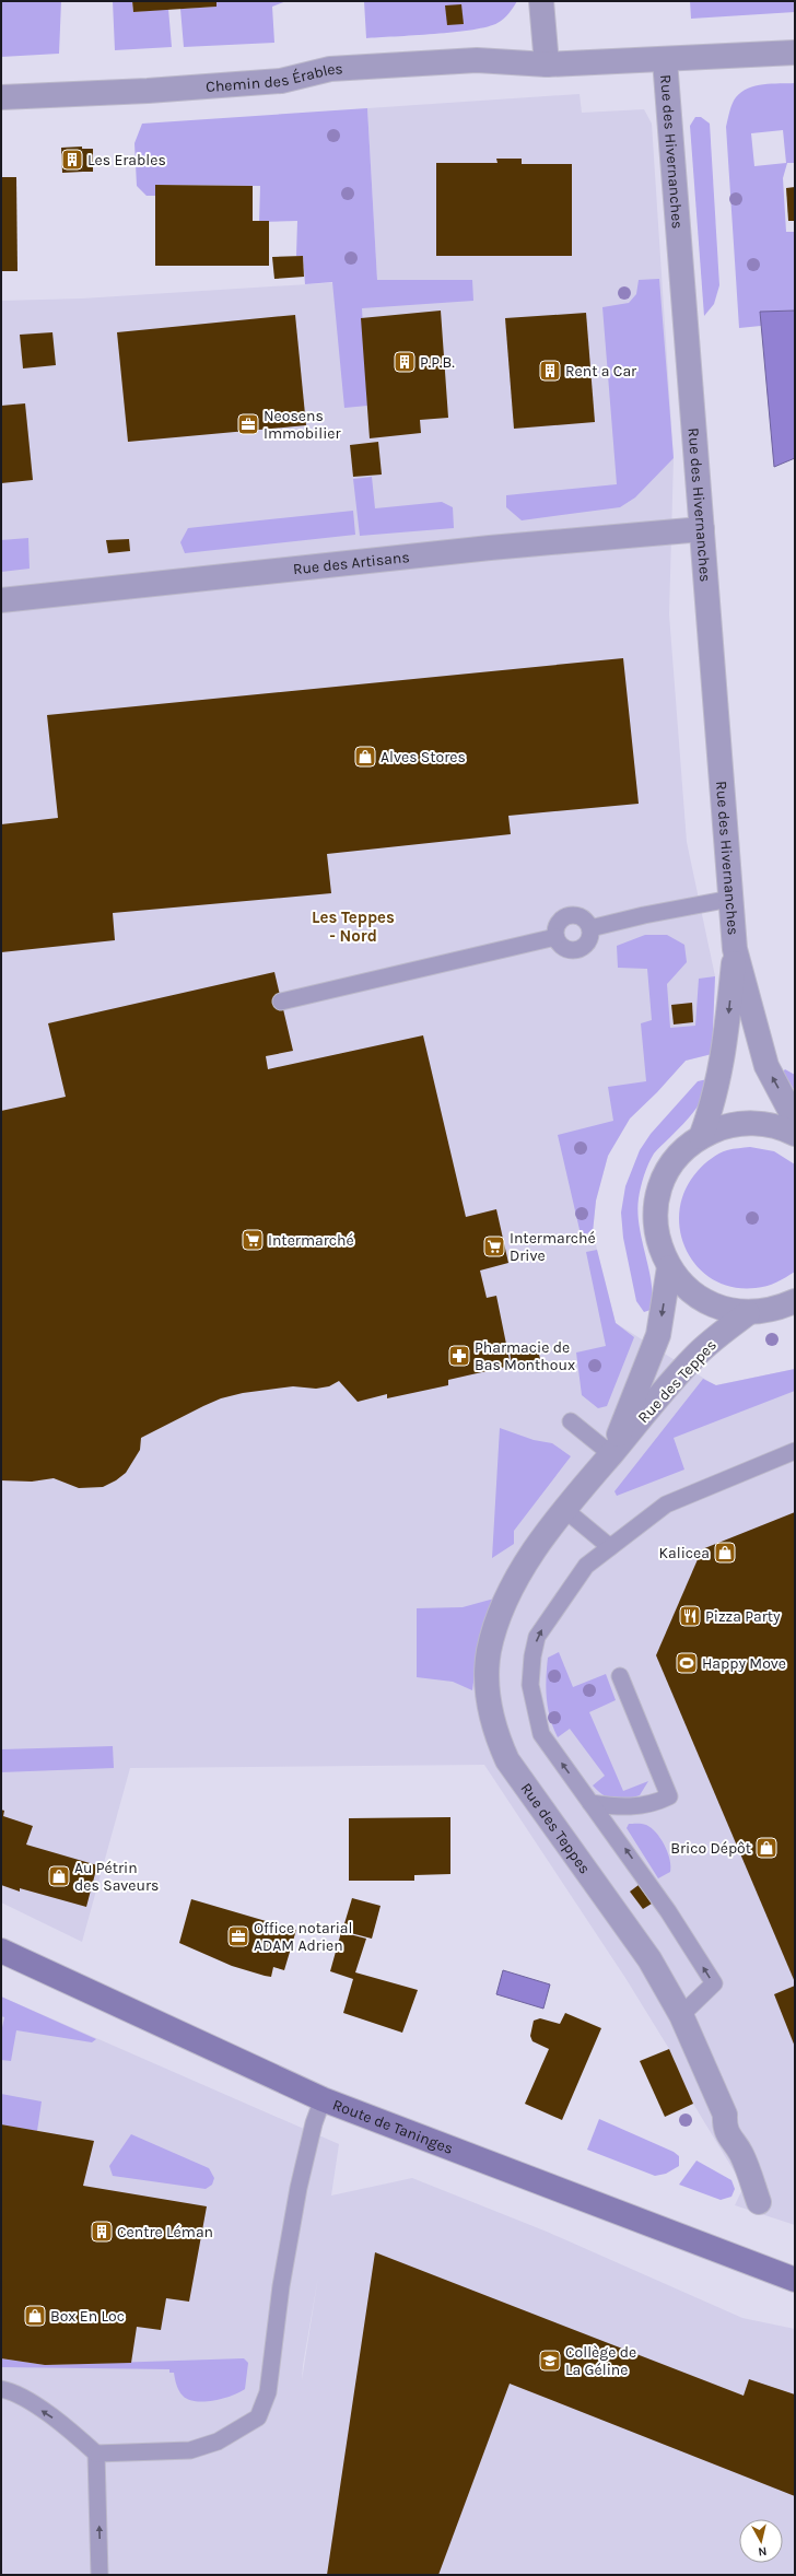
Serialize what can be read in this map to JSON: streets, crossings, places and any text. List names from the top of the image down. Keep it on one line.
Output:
{"streets":{"main road":["Route de Taninges"],"street":["Chemin des Érables","Rue des Hivernanches","Rue des Artisans","Rue des Teppes"]},"crossings":[["Chemin des Érables","Rue des Hivernanches"],["Rue des Hivernanches","Rue des Artisans"]],"districts":["Les Teppes - Nord"],"places":{"building":["Les Erables","P.P.B.","Rent a Car","Centre Léman"],"office":["Neosens Immobilier","Office notarial ADAM Adrien"],"shop":["Alves Stores","Kalicea","Brico Dépôt","Au Pétrin des Saveurs","Box En Loc"],"supermarket":["Intermarché","Intermarché Drive"],"pharmacy":["Pharmacie de Bas Monthoux"],"restaurant":["Pizza Party"],"sports":["Happy Move"],"school or university":["Collège de La Géline"]},"north":"bottom"}
